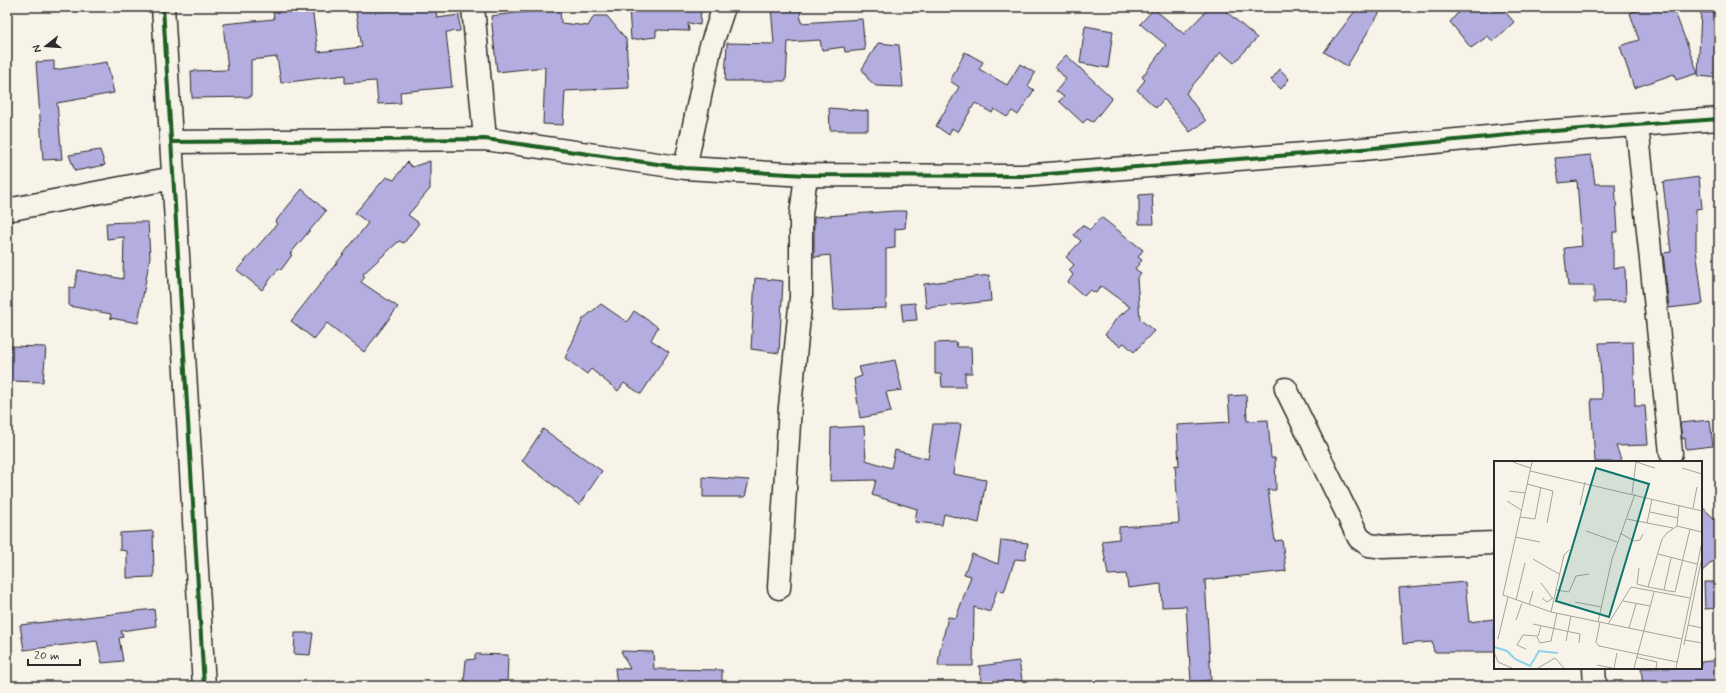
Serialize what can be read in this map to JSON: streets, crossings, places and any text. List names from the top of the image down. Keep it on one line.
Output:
{"scale_bar":"20 m","north":"left"}
